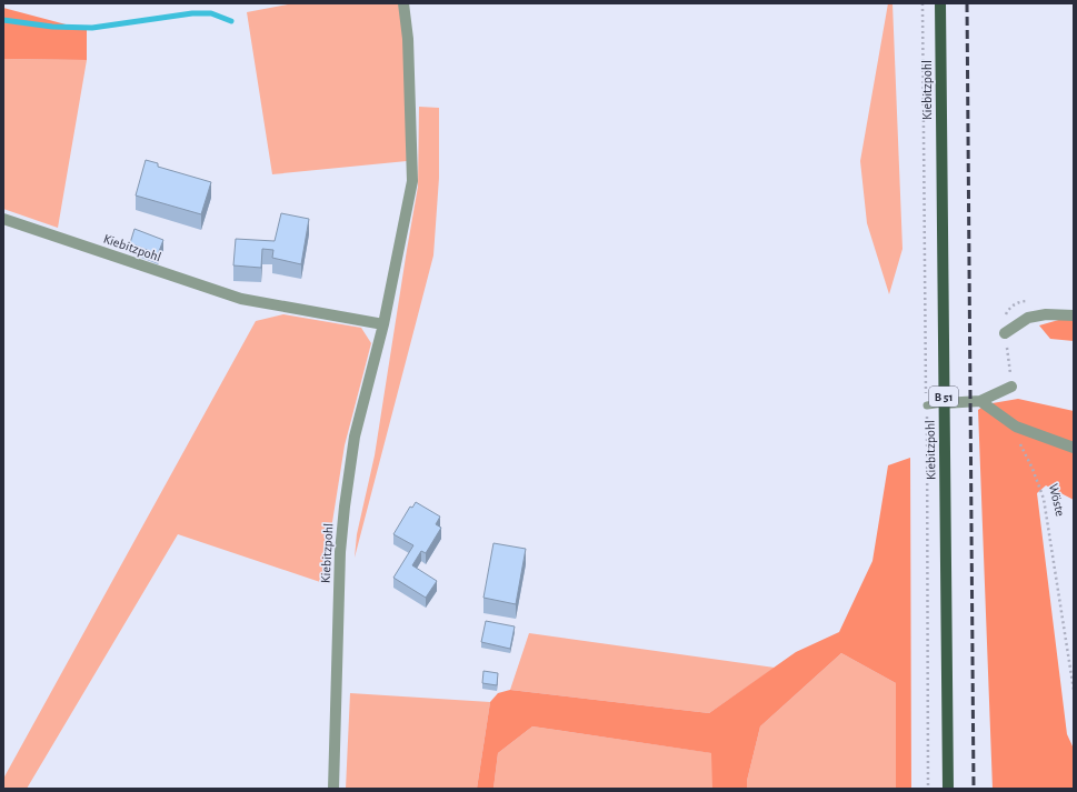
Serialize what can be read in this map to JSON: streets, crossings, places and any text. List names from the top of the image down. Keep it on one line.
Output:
{"streets":{"main road":["Kiebitzpohl","B 51"],"path":["Wöste"]}}
